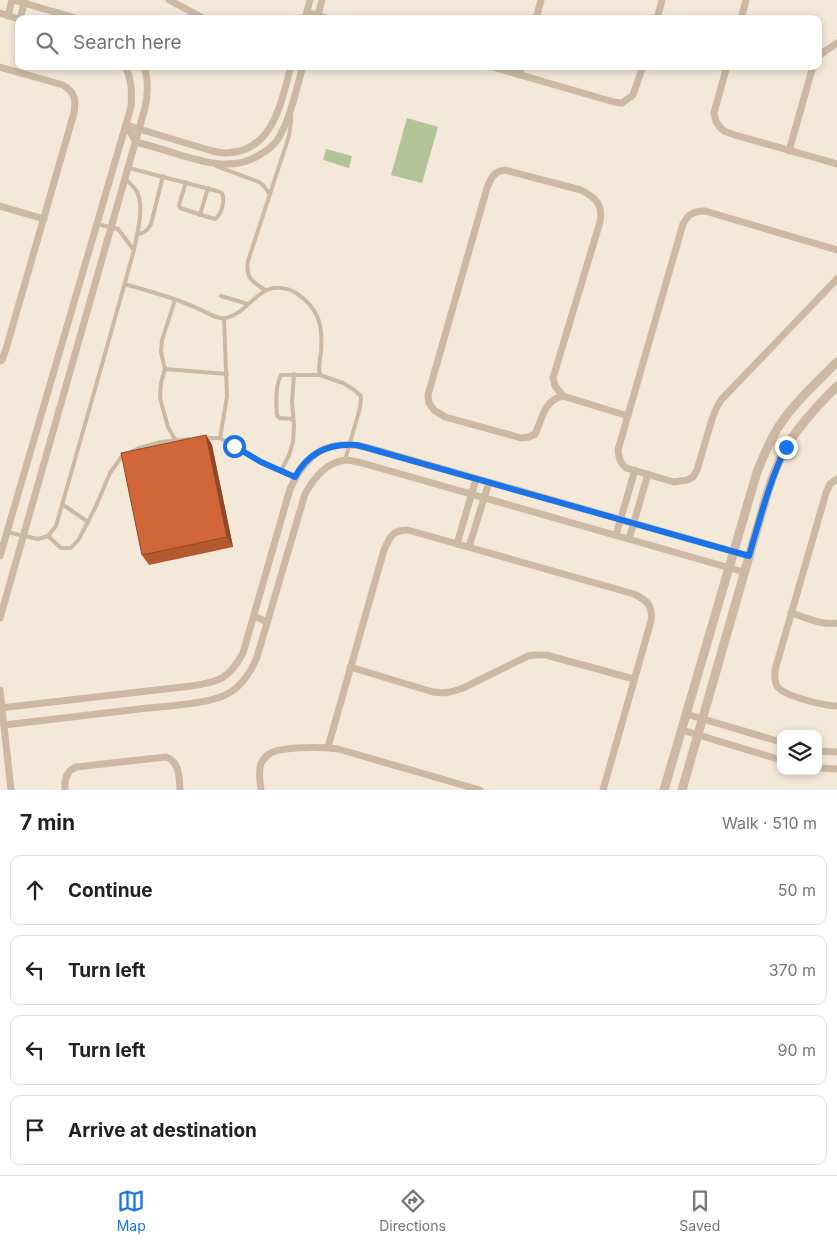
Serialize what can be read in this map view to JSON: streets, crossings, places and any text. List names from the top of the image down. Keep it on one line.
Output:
{"page":{"search":"Search here","heading":["7 min","Walk · 510 m"],"list":[["Continue","50 m"],["Turn left","370 m"],["Turn left","90 m"],"Arrive at destination"],"nav":["Map","Directions","Saved"]}}
